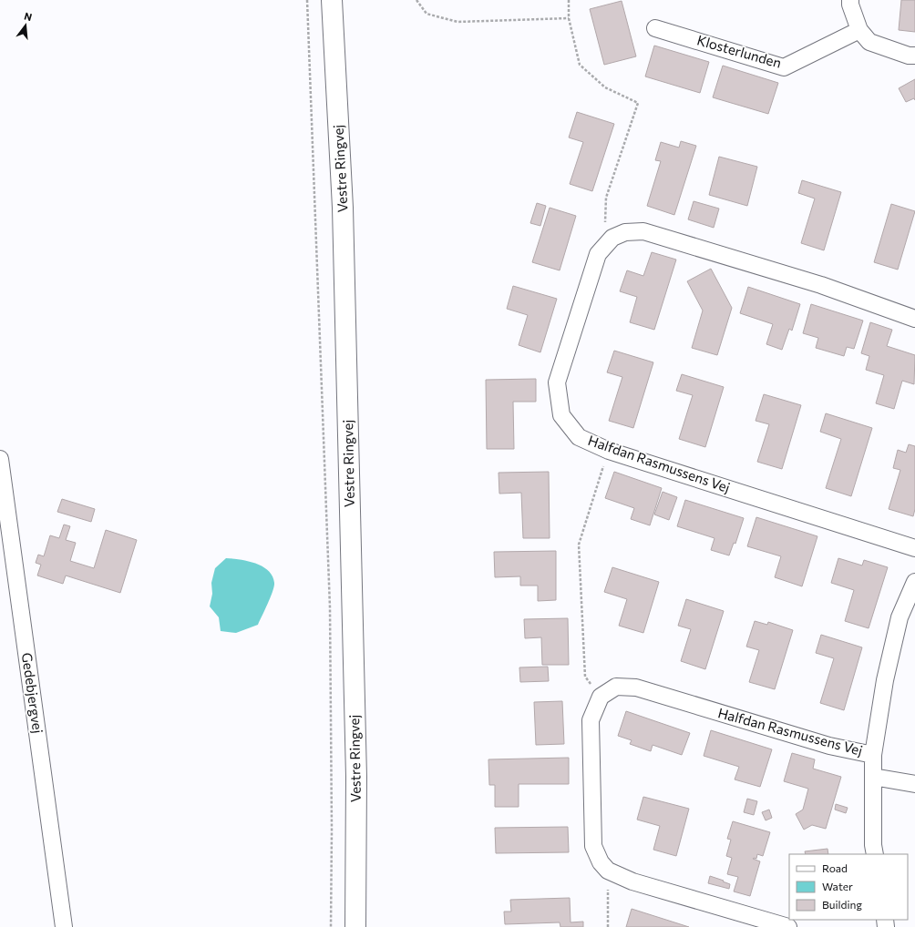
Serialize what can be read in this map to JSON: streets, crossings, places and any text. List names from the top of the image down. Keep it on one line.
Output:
{"streets":{"main road":["Vestre Ringvej"],"street":["Klosterlunden","Halfdan Rasmussens Vej","Gedebjergvej"]},"legend":["Road","Water","Building"],"north":"top"}
